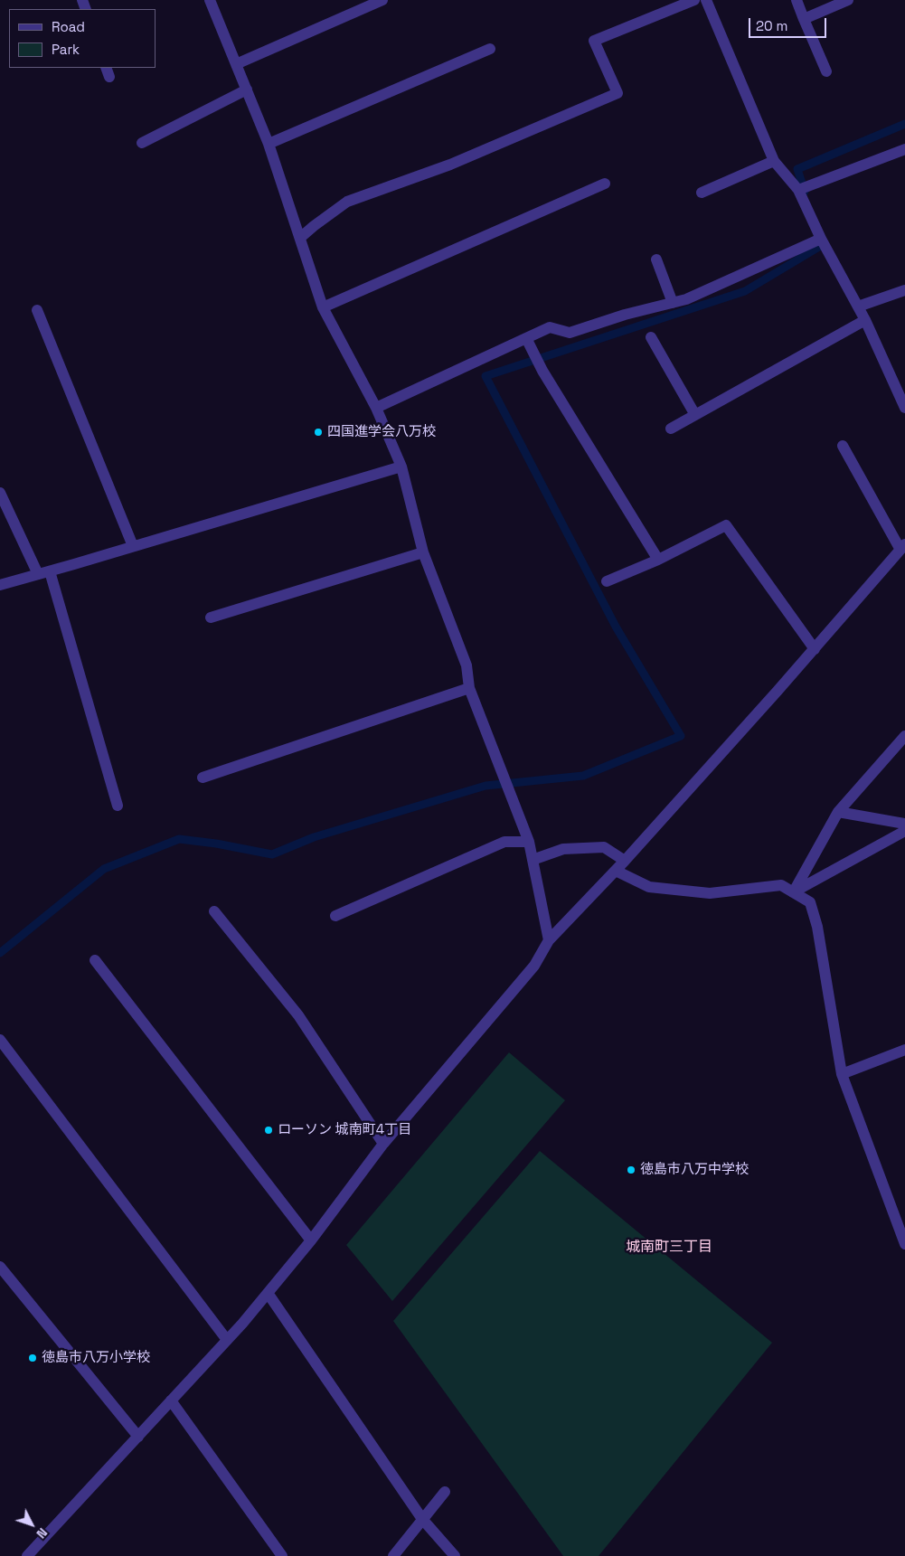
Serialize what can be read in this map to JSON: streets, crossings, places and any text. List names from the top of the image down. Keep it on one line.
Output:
{"districts":["城南町三丁目"],"places":["四国進学会八万校","ローソン 城南町4丁目","徳島市八万中学校","徳島市八万小学校"],"legend":["Road","Park"],"scale_bar":"20 m","north":"bottom right"}
